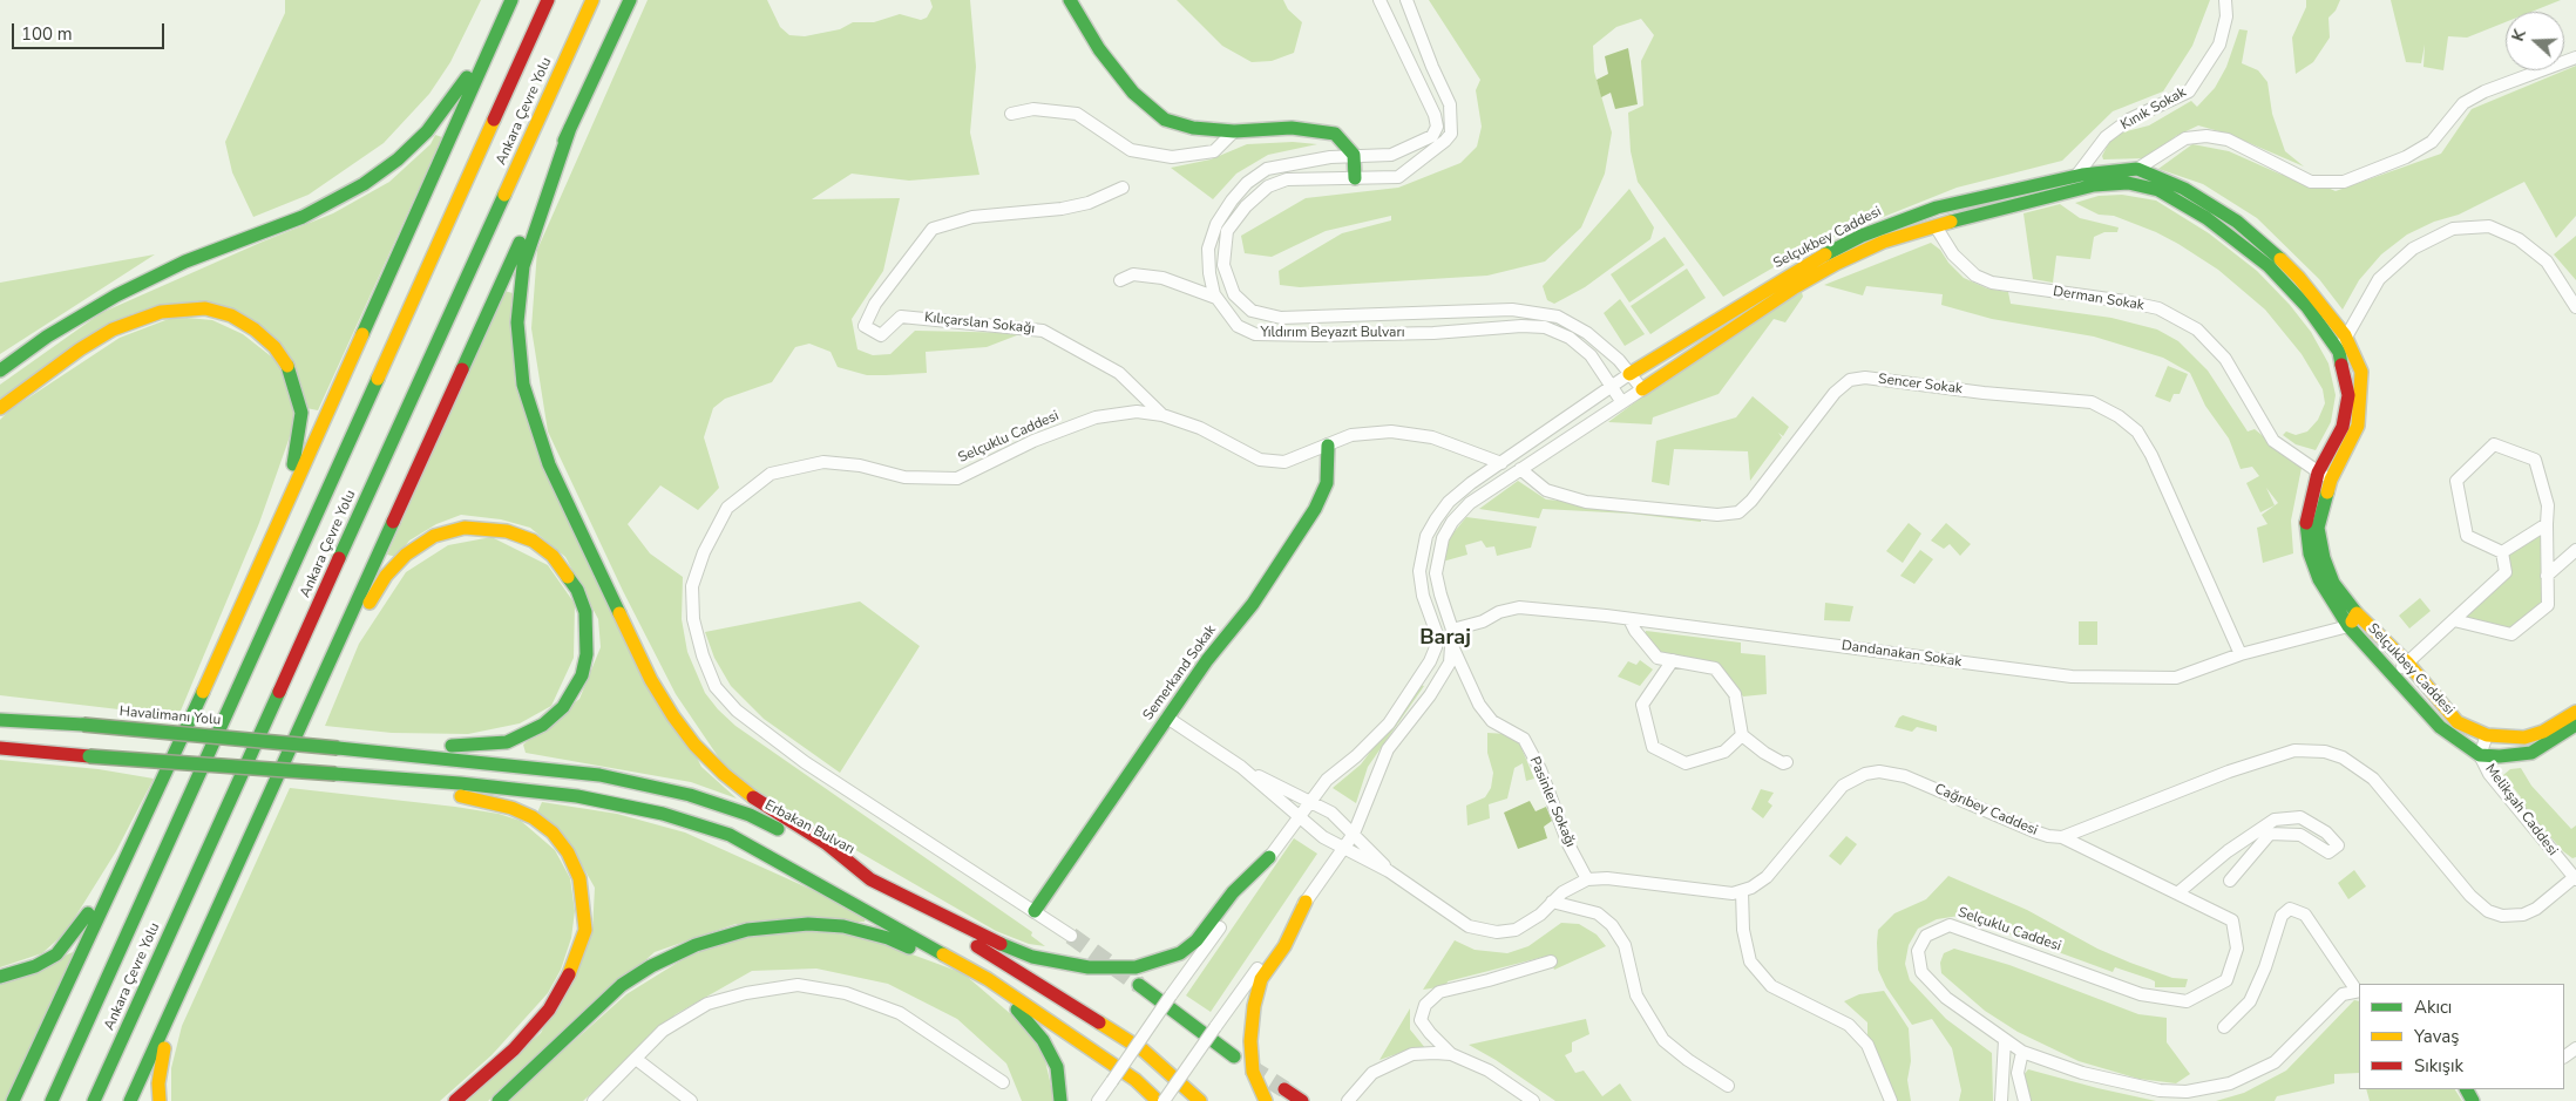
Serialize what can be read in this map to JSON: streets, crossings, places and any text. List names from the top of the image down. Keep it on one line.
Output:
{"streets":{"main road":["Ankara Çevre Yolu","Selçukbey Caddesi","Semerkand Sokak","Havalimanı Yolu","Erbakan Bulvarı"],"street":["Kınık Sokak","Derman Sokak","Kılıçarslan Sokağı","Yıldırım Beyazıt Bulvarı","Sencer Sokak","Selçuklu Caddesi","Dandanakan Sokak","Pasinler Sokağı","Cağrıbey Caddesi","Melikşah Caddesi"]},"crossings":[["Kınık Sokak","Selçukbey Caddesi"],["Selçukbey Caddesi","Derman Sokak"],["Selçukbey Caddesi","Yıldırım Beyazıt Bulvarı"],["Selçukbey Caddesi","Sencer Sokak"],["Selçukbey Caddesi","Selçuklu Caddesi"],["Selçukbey Caddesi","Dandanakan Sokak"],["Selçukbey Caddesi","Pasinler Sokağı"],["Selçukbey Caddesi","Melikşah Caddesi"],["Kılıçarslan Sokağı","Selçuklu Caddesi"],["Sencer Sokak","Dandanakan Sokak"],["Selçuklu Caddesi","Semerkand Sokak"],["Selçuklu Caddesi","Cağrıbey Caddesi"],["Havalimanı Yolu","Erbakan Bulvarı"]],"districts":["Baraj"],"legend":["Akıcı","Yavaş","Sıkışık"],"scale_bar":"100 m","north":"left"}
